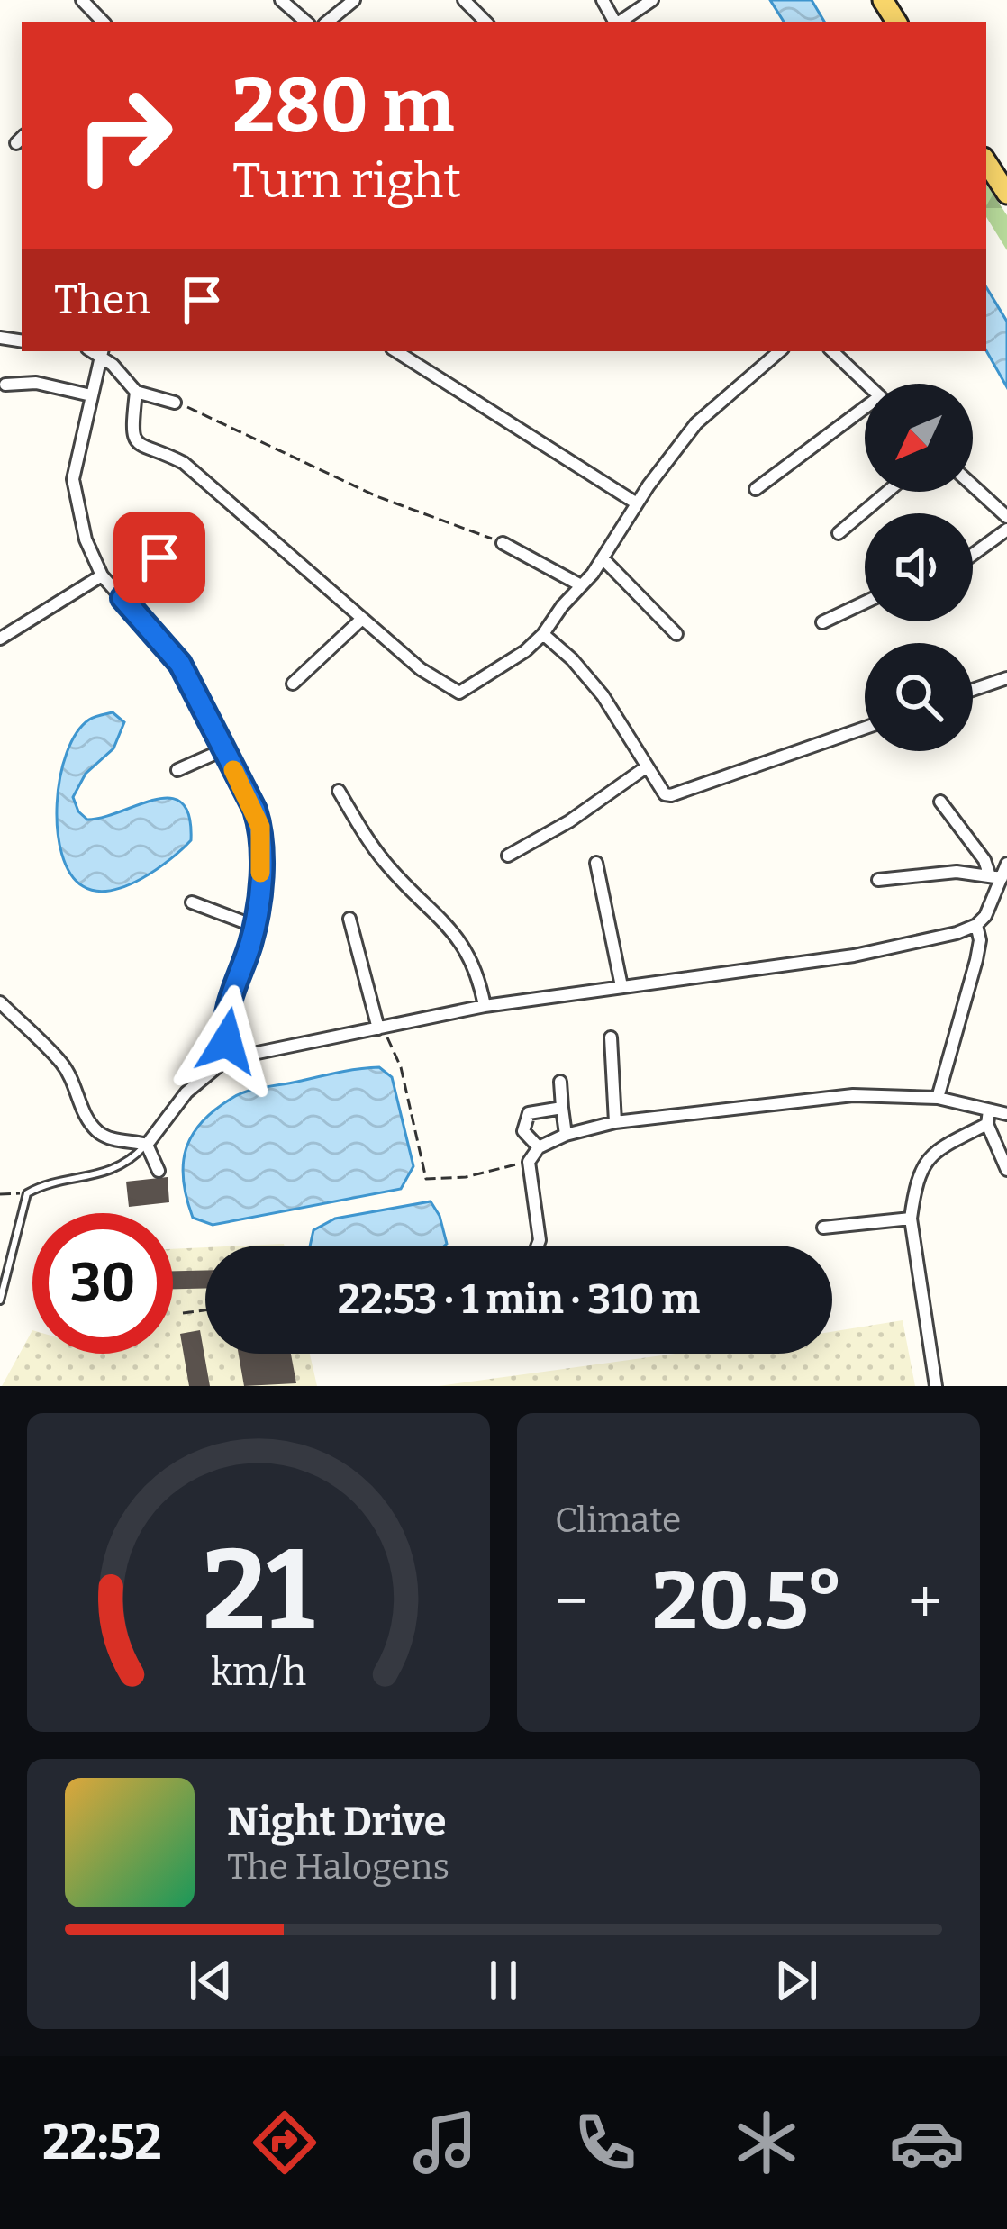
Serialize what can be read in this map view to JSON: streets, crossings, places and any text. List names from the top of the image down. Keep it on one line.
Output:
{"north":"bottom left","page":{"turn":["280 m","Turn right"],"then":"Then","limit":"30","trip":"22:53 · 1 min · 310 m","tile":"Climate","heat":["−","20.5°","+"],"song":["Night Drive","The Halogens"],"tabs":"22:52","gauge":["21","km/h"]}}
